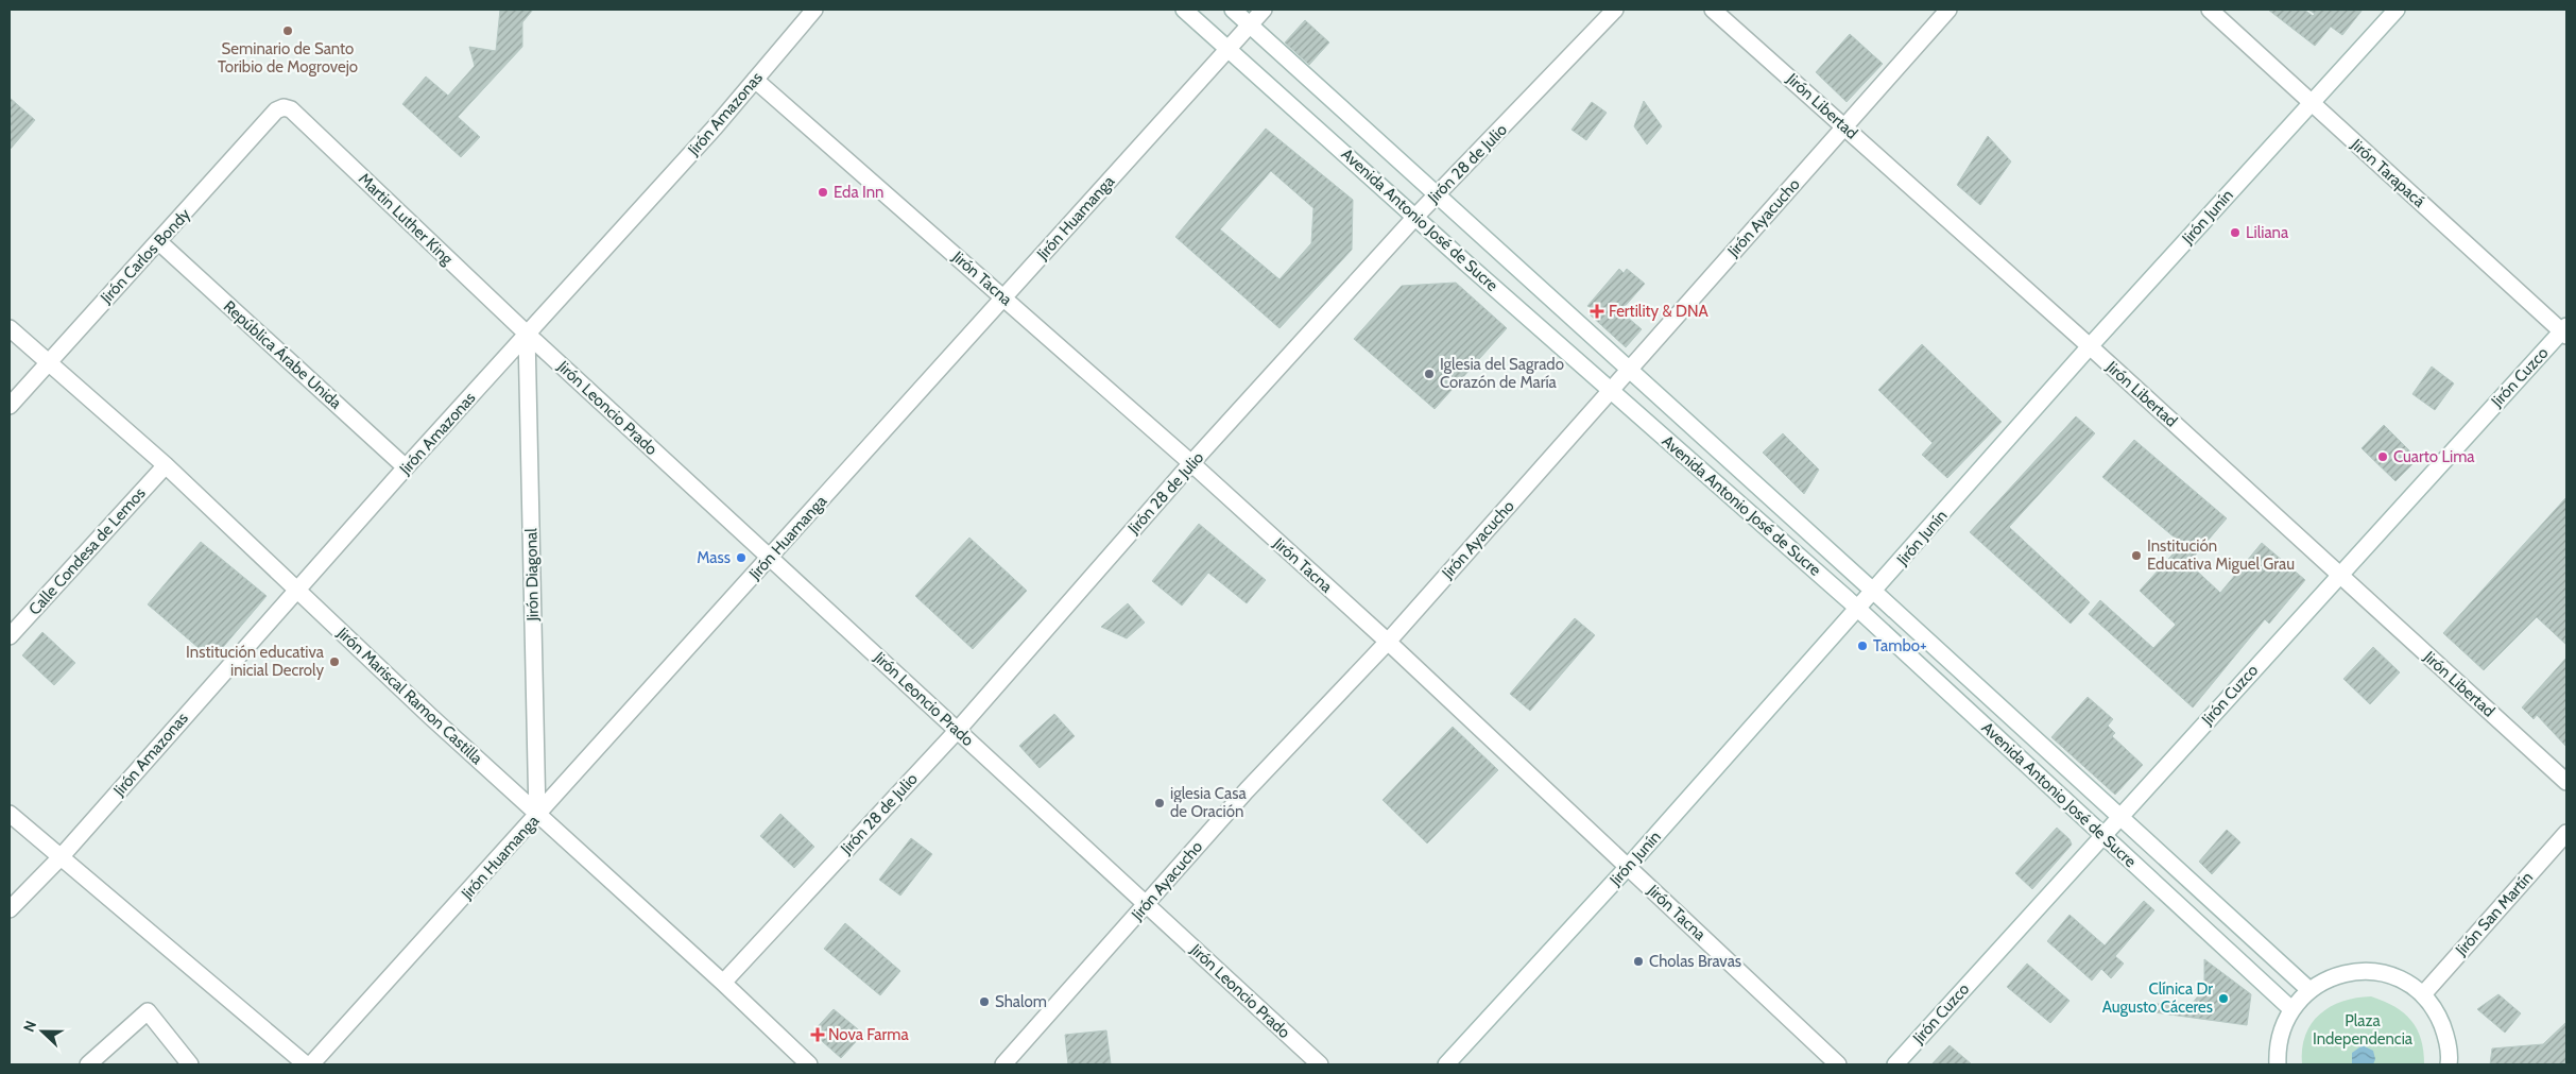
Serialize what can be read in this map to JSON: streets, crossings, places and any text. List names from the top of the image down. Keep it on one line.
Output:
{"streets":{"street":["Jirón Libertad","Jirón Amazonas","Jirón 28 de Julio","Jirón Tarapacá","Jirón Junín","Jirón Huamanga","Jirón Ayacucho","Martin Luther King","Avenida Antonio José de Sucre","Jirón Carlos Bondy","Jirón Tacna","República Árabe Unida","Jirón Cuzco","Jirón Leoncio Prado","Calle Condesa de Lemos","Jirón Diagonal","Jirón Mariscal Ramon Castilla","Jirón San Martín"]},"crossings":[["Jirón Libertad","Jirón Junín"],["Jirón Libertad","Jirón Ayacucho"],["Jirón Libertad","Jirón Cuzco"],["Jirón Amazonas","Martin Luther King"],["Jirón Amazonas","Jirón Tacna"],["Jirón Amazonas","República Árabe Unida"],["Jirón Amazonas","Jirón Leoncio Prado"],["Jirón Amazonas","Jirón Diagonal"],["Jirón Amazonas","Jirón Mariscal Ramon Castilla"],["Jirón 28 de Julio","Avenida Antonio José de Sucre"],["Jirón 28 de Julio","Jirón Tacna"],["Jirón 28 de Julio","Jirón Leoncio Prado"],["Jirón 28 de Julio","Jirón Mariscal Ramon Castilla"],["Jirón Tarapacá","Jirón Junín"],["Jirón Tarapacá","Jirón Cuzco"],["Jirón Junín","Avenida Antonio José de Sucre"],["Jirón Junín","Jirón Tacna"],["Jirón Huamanga","Avenida Antonio José de Sucre"],["Jirón Huamanga","Jirón Tacna"],["Jirón Huamanga","Jirón Leoncio Prado"],["Jirón Huamanga","Jirón Diagonal"],["Jirón Huamanga","Jirón Mariscal Ramon Castilla"],["Jirón Ayacucho","Avenida Antonio José de Sucre"],["Jirón Ayacucho","Jirón Tacna"],["Jirón Ayacucho","Jirón Leoncio Prado"],["Martin Luther King","Jirón Carlos Bondy"],["Martin Luther King","Jirón Leoncio Prado"],["Martin Luther King","Jirón Diagonal"],["Avenida Antonio José de Sucre","Jirón Cuzco"],["Jirón Carlos Bondy","República Árabe Unida"],["Jirón Carlos Bondy","Jirón Mariscal Ramon Castilla"],["Jirón Leoncio Prado","Jirón Diagonal"],["Calle Condesa de Lemos","Jirón Mariscal Ramon Castilla"],["Jirón Diagonal","Jirón Mariscal Ramon Castilla"]],"parks":["Plaza Independencia"],"places":{"other":["Seminario de Santo Toribio de Mogrovejo","Eda Inn","Liliana","Iglesia del Sagrado Corazón de María","Cuarto Lima","Institución Educativa Miguel Grau","Mass","Tambo+","Institución educativa inicial Decroly","iglesia Casa de Oración","Cholas Bravas","Clínica Dr Augusto Cáceres","Shalom"],"health":["Fertility & DNA","Nova Farma"]},"north":"left"}
